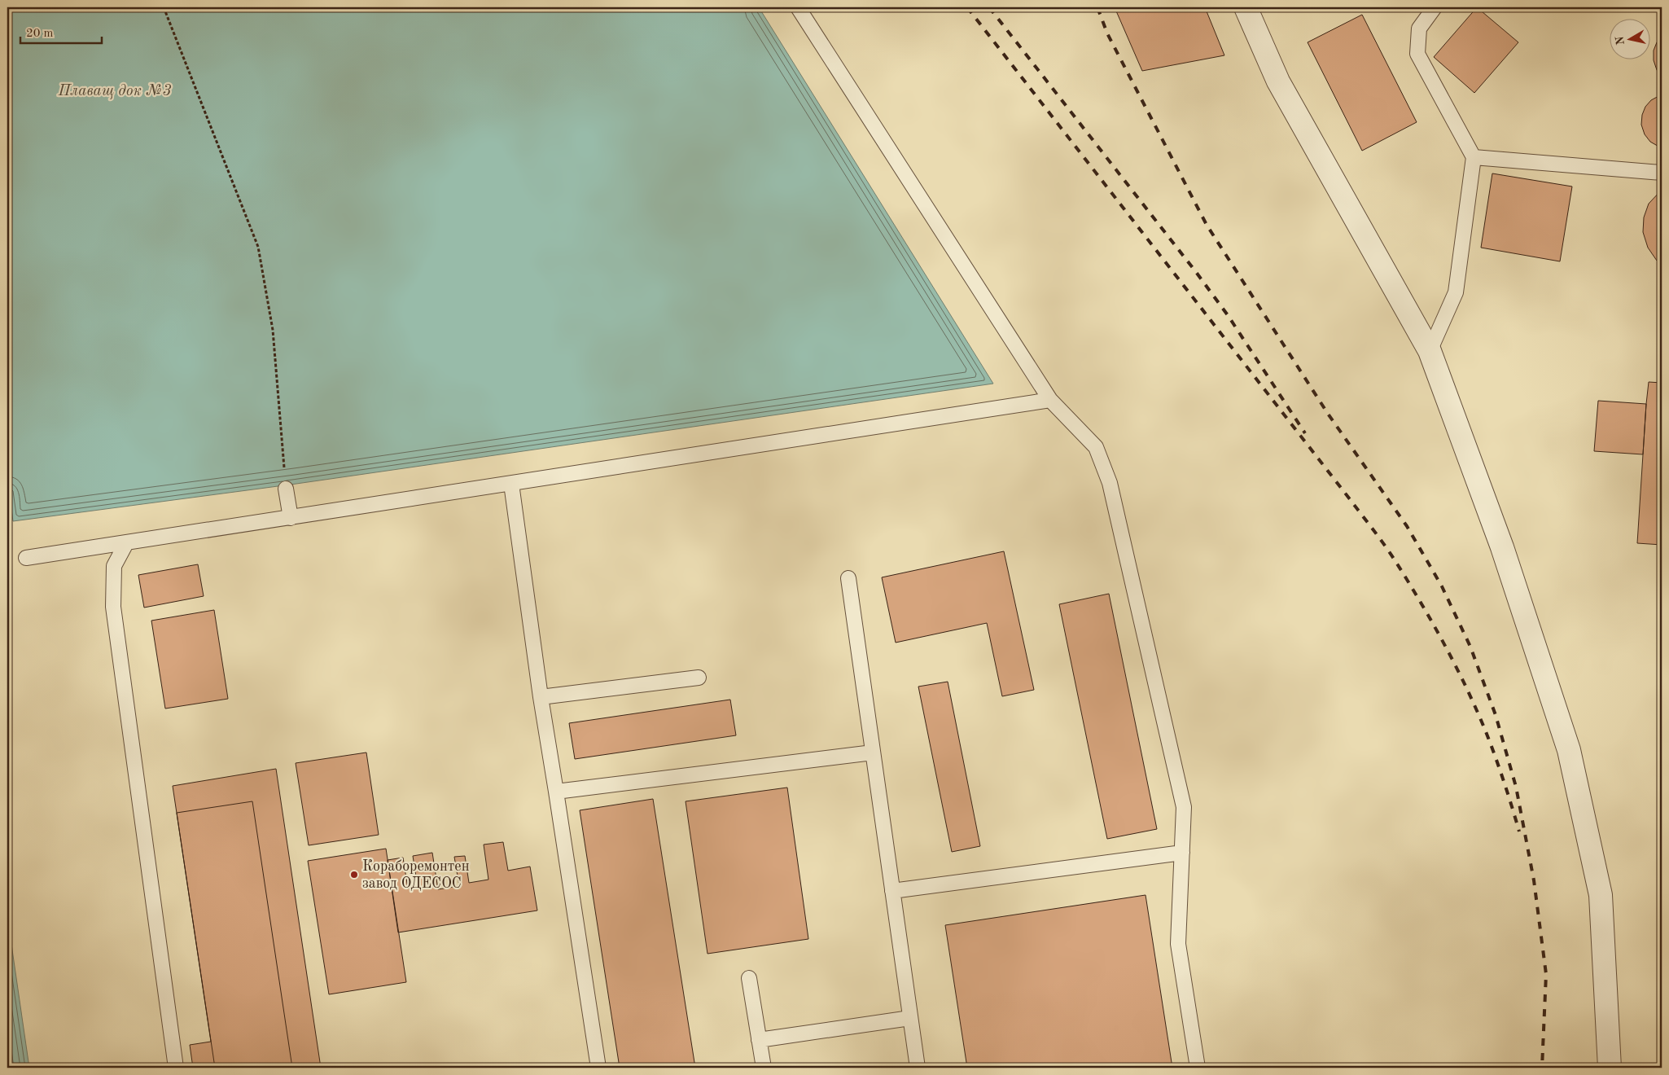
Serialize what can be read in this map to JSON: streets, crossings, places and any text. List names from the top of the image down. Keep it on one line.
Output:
{"water":["Плаващ док №3"],"places":["Кораборемонтен завод ОДЕСОС"],"scale_bar":"20 m","north":"left"}
